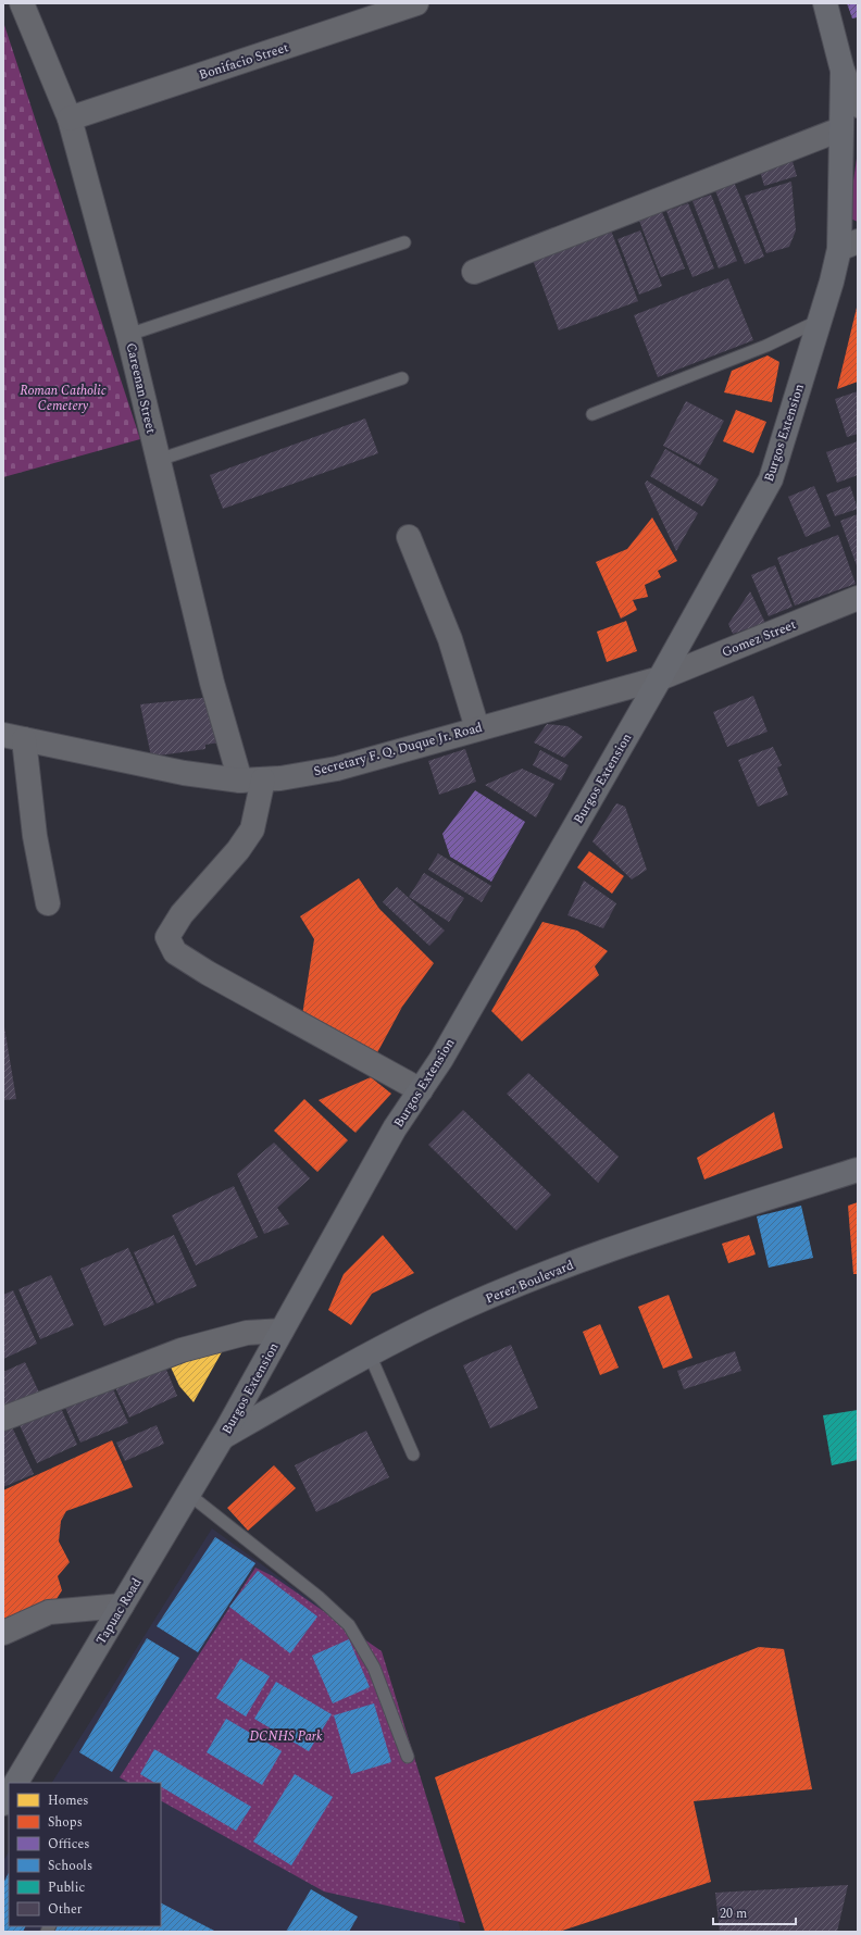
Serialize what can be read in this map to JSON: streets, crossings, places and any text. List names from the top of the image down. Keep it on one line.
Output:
{"streets":{"main road":["Burgos Extension","Perez Boulevard","Tapuac Road"],"street":["Bonifacio Street","Careenan Street","Gomez Street","Secretary F. Q. Duque Jr. Road"]},"crossings":[["Bonifacio Street","Careenan Street"],["Careenan Street","Secretary F. Q. Duque Jr. Road"],["Burgos Extension","Gomez Street"],["Burgos Extension","Secretary F. Q. Duque Jr. Road"],["Burgos Extension","Perez Boulevard"],["Burgos Extension","Tapuac Road"],["Gomez Street","Secretary F. Q. Duque Jr. Road"],["Perez Boulevard","Tapuac Road"]],"parks":["Roman Catholic Cemetery","DCNHS Park"],"legend":["Homes","Shops","Offices","Schools","Public","Other"],"scale_bar":"20 m"}
